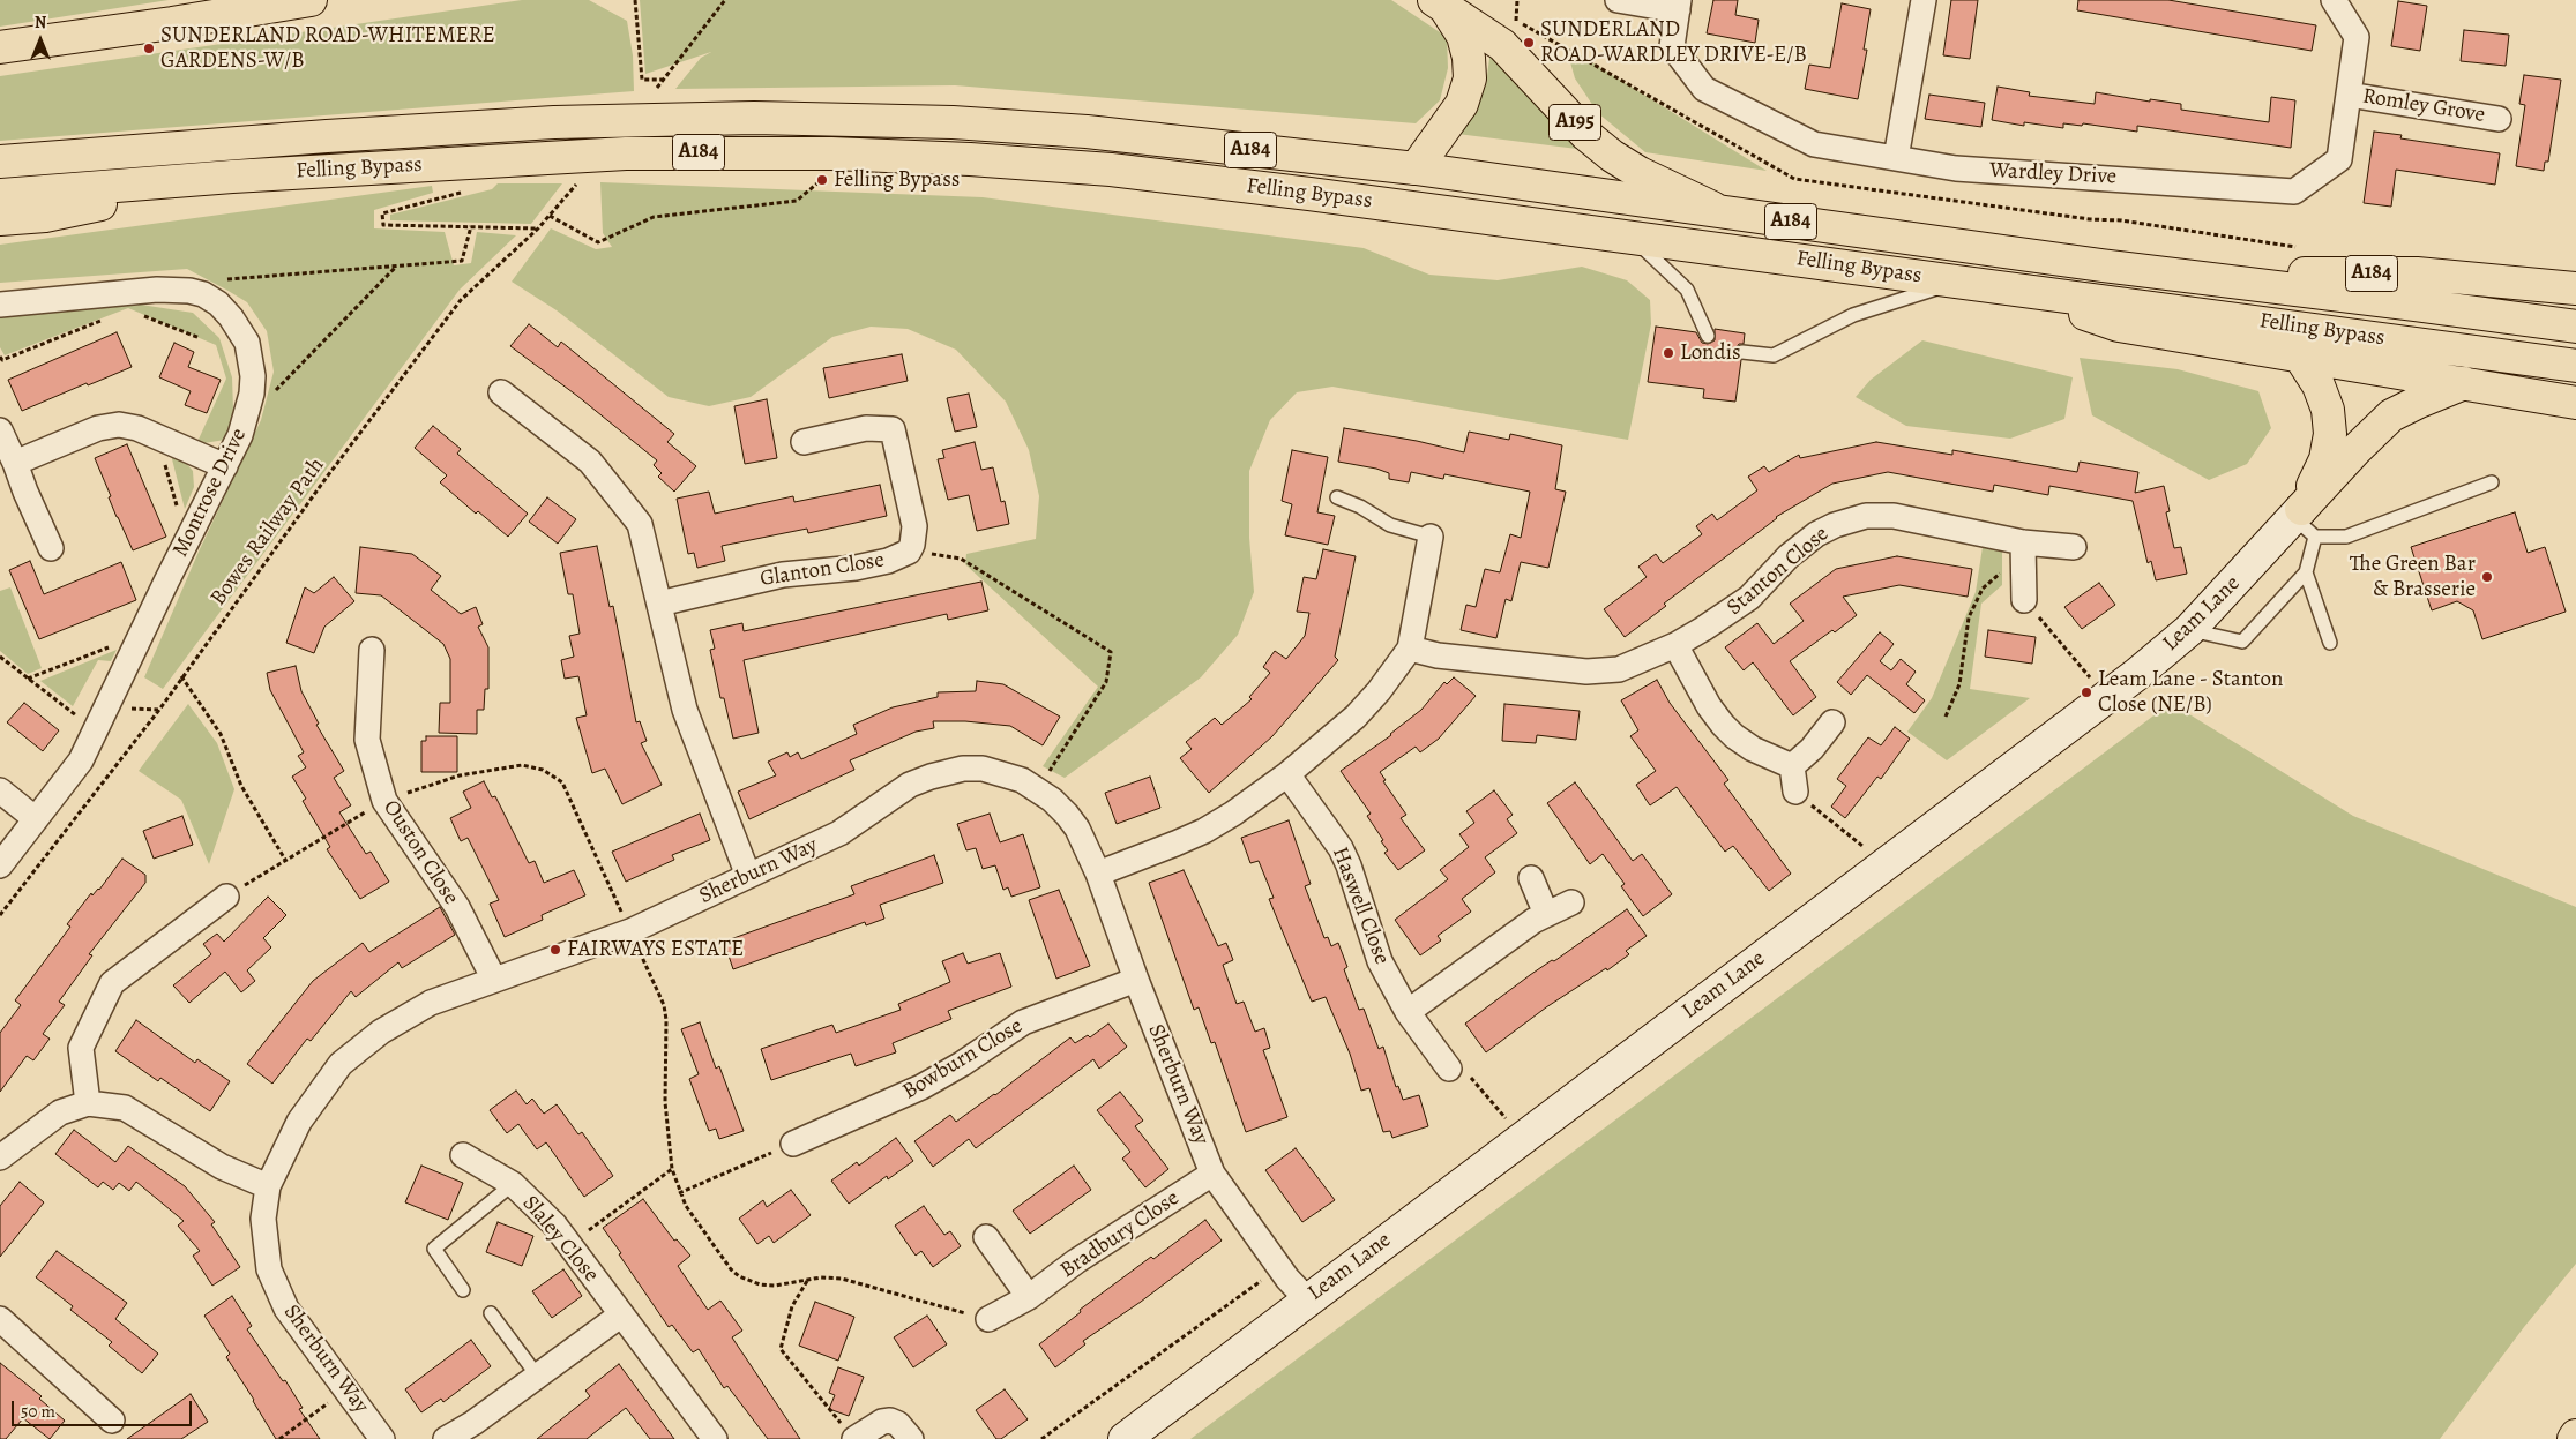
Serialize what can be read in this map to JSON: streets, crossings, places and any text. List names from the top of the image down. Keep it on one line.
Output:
{"streets":{"main road":["A195","A184","Felling Bypass","Leam Lane"],"street":["Romley Grove","Wardley Drive","Montrose Drive","Glanton Close","Stanton Close","Ouston Close","Sherburn Way","Haswell Close","Bowburn Close","Bradbury Close","Slaley Close"],"path":["Bowes Railway Path"]},"crossings":[["Romley Grove","Wardley Drive"],["A195","Felling Bypass"],["A184","Felling Bypass"],["Leam Lane","Sherburn Way"],["Ouston Close","Sherburn Way"],["Sherburn Way","Bowburn Close"],["Sherburn Way","Bradbury Close"]],"places":["SUNDERLAND ROAD-WARDLEY DRIVE-E/B","SUNDERLAND ROAD-WHITEMERE GARDENS-W/B","Felling Bypass","Londis","The Green Bar & Brasserie","Leam Lane - Stanton Close (NE/B)","FAIRWAYS ESTATE"],"scale_bar":"50 m","north":"top"}
